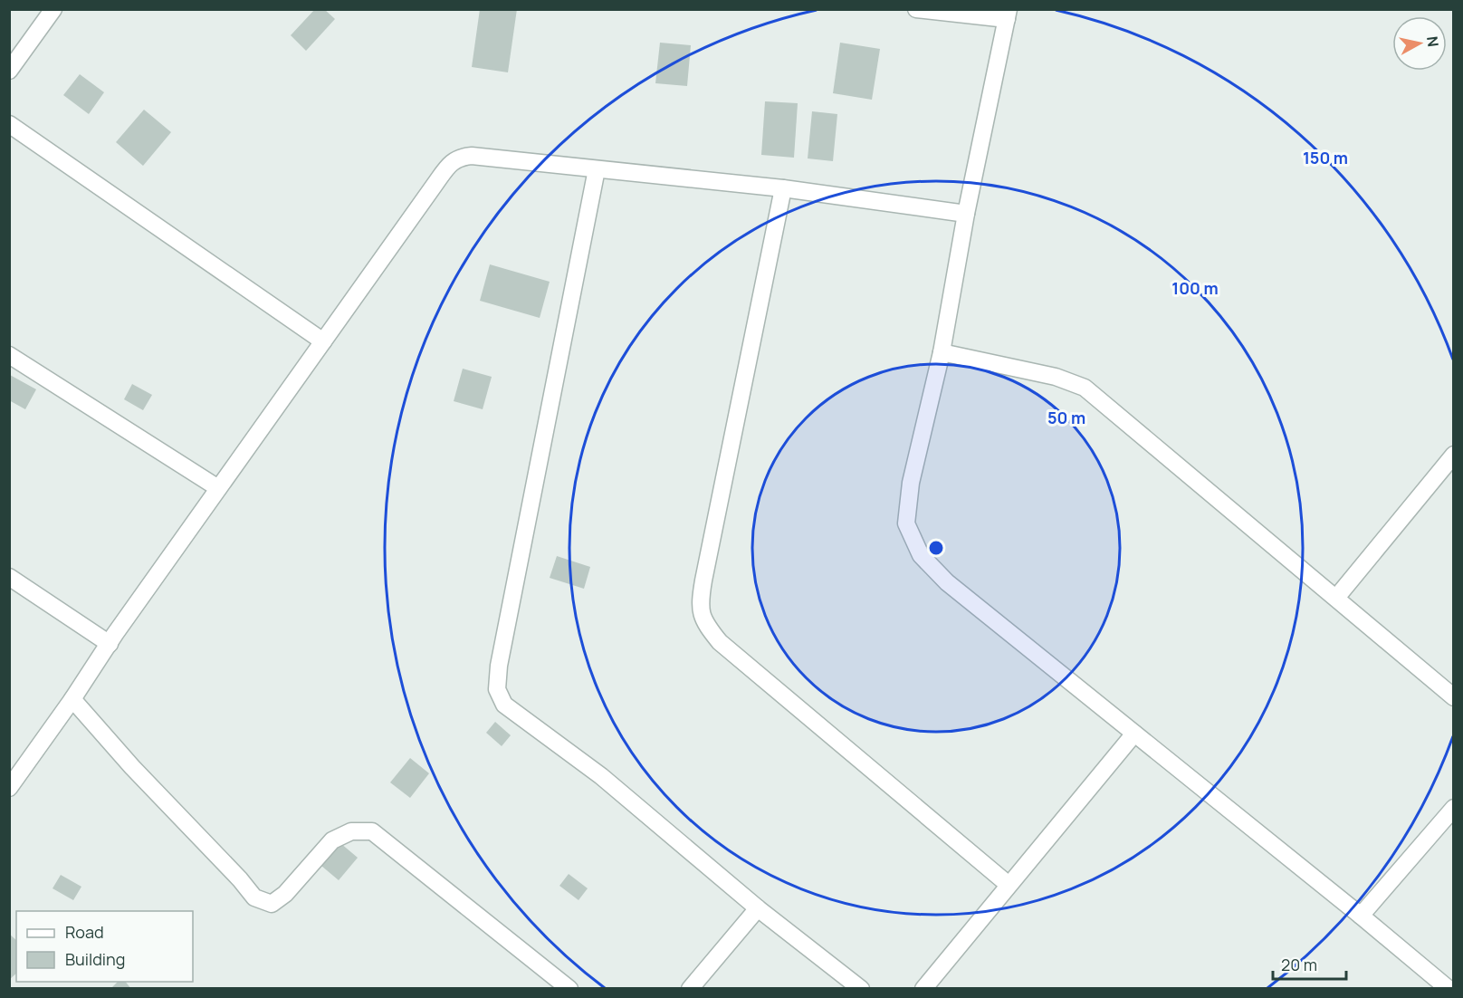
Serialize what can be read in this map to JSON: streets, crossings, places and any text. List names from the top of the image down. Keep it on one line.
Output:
{"legend":["Road","Building"],"scale_bar":"20 m","north":"right","rings":["150 m","100 m","50 m"]}
